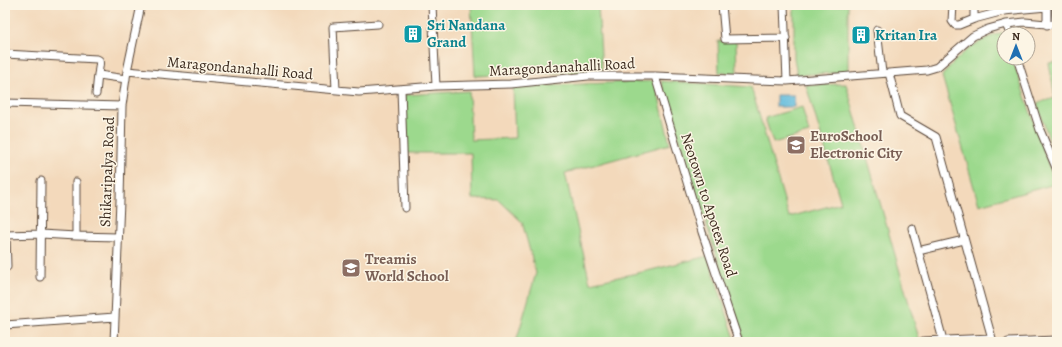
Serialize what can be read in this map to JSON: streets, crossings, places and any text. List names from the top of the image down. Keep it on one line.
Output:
{"streets":{"street":["Maragondanahalli Road","Shikaripalya Road","Neotown to Apotex Road"]},"crossings":[["Maragondanahalli Road","Shikaripalya Road"],["Maragondanahalli Road","Neotown to Apotex Road"]],"places":{"building":["Sri Nandana Grand","Kritan Ira"],"school or university":["EuroSchool Electronic City","Treamis World School"]},"north":"top"}
